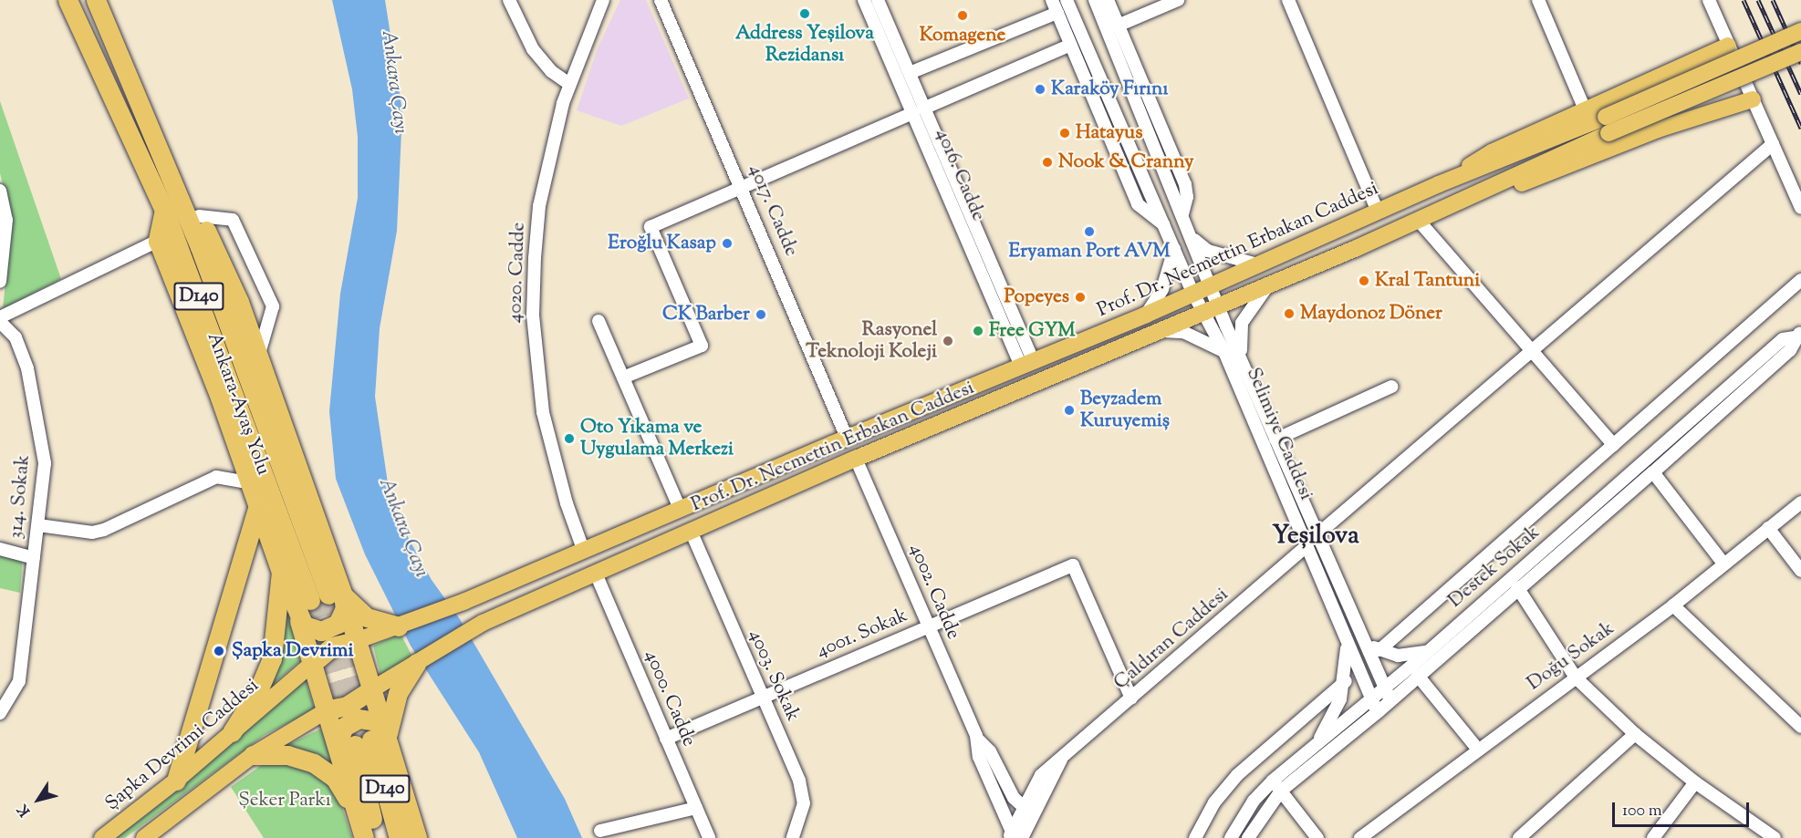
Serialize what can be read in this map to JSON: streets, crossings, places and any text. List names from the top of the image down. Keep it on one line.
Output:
{"streets":{"highway":["D140","Ankara-Ayaş Yolu"],"main road":["Prof. Dr. Necmettin Erbakan Caddesi","Şapka Devrimi Caddesi"],"street":["4016. Cadde","4017. Cadde","4020. Cadde","Selimiye Caddesi","314. Sokak","Destek Sokak","4002. Cadde","4001. Sokak","Çaldıran Caddesi","Doğu Sokak","4003. Sokak","4000. Cadde"]},"crossings":[["4016. Cadde","Prof. Dr. Necmettin Erbakan Caddesi"],["4017. Cadde","Prof. Dr. Necmettin Erbakan Caddesi"],["Prof. Dr. Necmettin Erbakan Caddesi","4020. Cadde"],["Prof. Dr. Necmettin Erbakan Caddesi","Selimiye Caddesi"],["Prof. Dr. Necmettin Erbakan Caddesi","4002. Cadde"],["Prof. Dr. Necmettin Erbakan Caddesi","4003. Sokak"],["Prof. Dr. Necmettin Erbakan Caddesi","4000. Cadde"],["Selimiye Caddesi","Destek Sokak"],["Selimiye Caddesi","Çaldıran Caddesi"],["4002. Cadde","4001. Sokak"],["4002. Cadde","Çaldıran Caddesi"],["4001. Sokak","Çaldıran Caddesi"],["4001. Sokak","4003. Sokak"],["4001. Sokak","4000. Cadde"]],"districts":["Yeşilova"],"water":["Ankara Çayı"],"parks":["Şeker Parkı"],"places":["Address Yeşilova Rezidansı","Komagene","Karaköy Fırını","Hatayus","Nook & Cranny","Eryaman Port AVM","Eroğlu Kasap","Kral Tantuni","Popeyes","Maydonoz Döner","CK Barber","Free GYM","Rasyonel Teknoloji Koleji","Beyzadem Kuruyemiş","Oto Yıkama ve Uygulama Merkezi","Şapka Devrimi"],"scale_bar":"100 m","north":"bottom left"}
